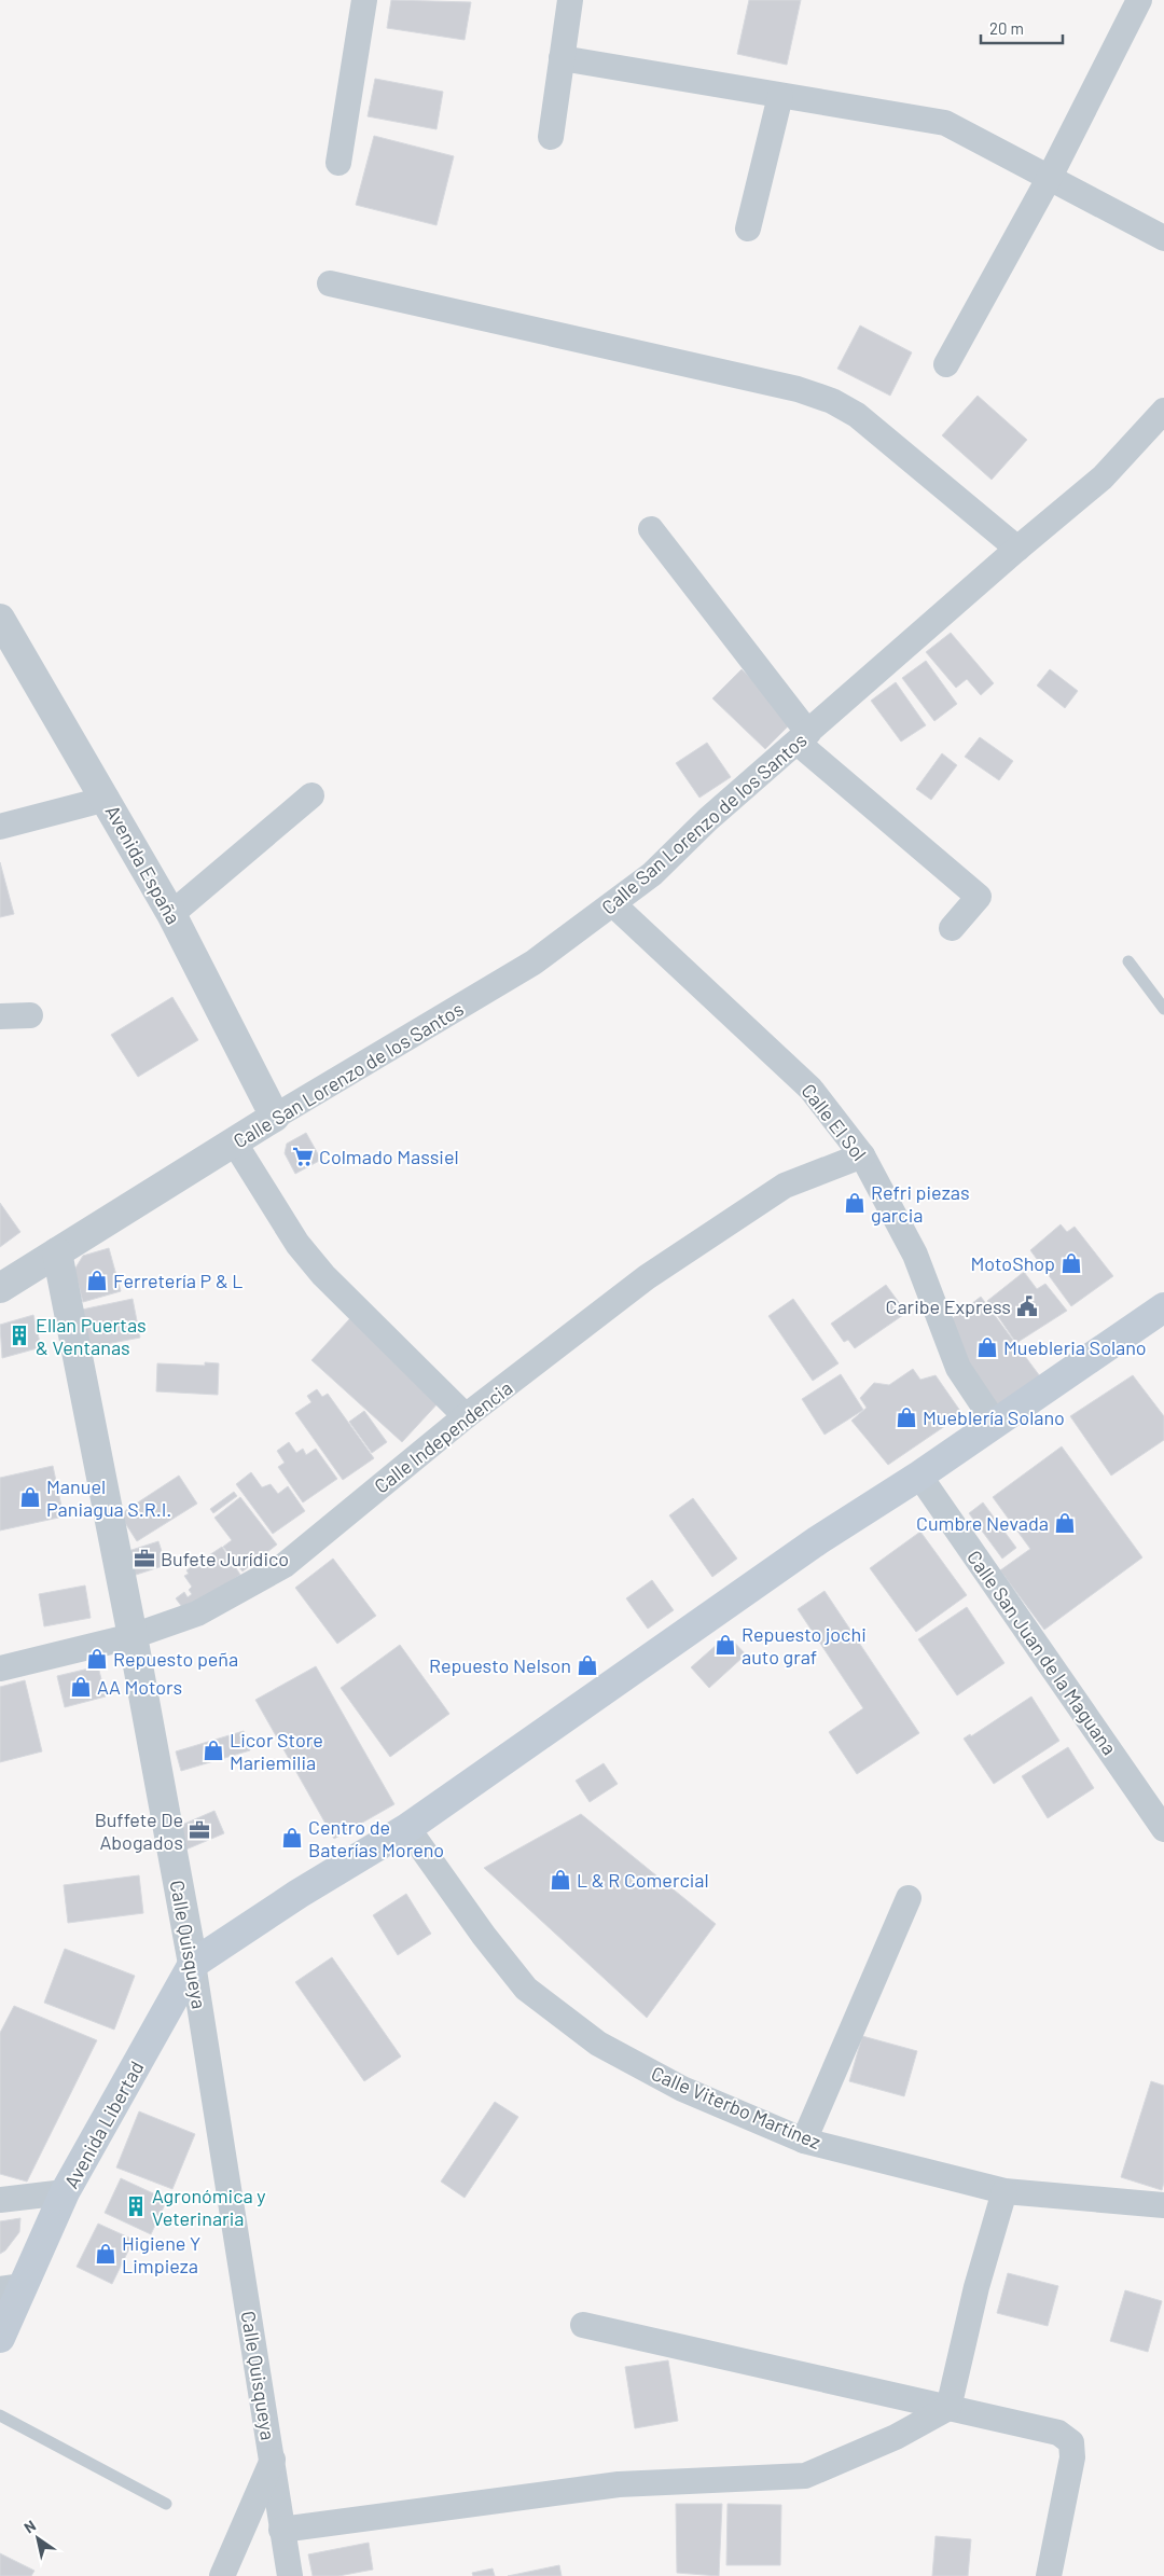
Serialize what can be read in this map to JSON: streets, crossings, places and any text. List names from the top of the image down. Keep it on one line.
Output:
{"streets":{"main road":["Avenida Libertad"],"street":["Calle San Lorenzo de los Santos","Avenida España","Calle El Sol","Calle Independencia","Calle San Juan de la Maguana","Calle Quisqueya","Calle Viterbo Martínez"]},"crossings":[["Calle San Lorenzo de los Santos","Avenida España"],["Calle San Lorenzo de los Santos","Calle El Sol"],["Calle San Lorenzo de los Santos","Calle Quisqueya"],["Calle El Sol","Calle Independencia"],["Calle Independencia","Calle Quisqueya"],["Calle Quisqueya","Avenida Libertad"]],"places":{"supermarket":["Colmado Massiel"],"shop":["Refri piezas garcia","MotoShop","Ferretería P & L","Muebleria Solano","Mueblería Solano","Manuel Paniagua S.R.I.","Cumbre Nevada","Repuesto jochi auto graf","Repuesto peña","Repuesto Nelson","AA Motors","Licor Store Mariemilia","Centro de Baterías Moreno","L & R Comercial","Higiene Y Limpieza"],"public building":["Caribe Express"],"building":["Ellan Puertas & Ventanas","Agronómica y Veterinaria"],"office":["Bufete Jurídico","Buffete De Abogados"]},"scale_bar":"20 m","north":"top left"}
